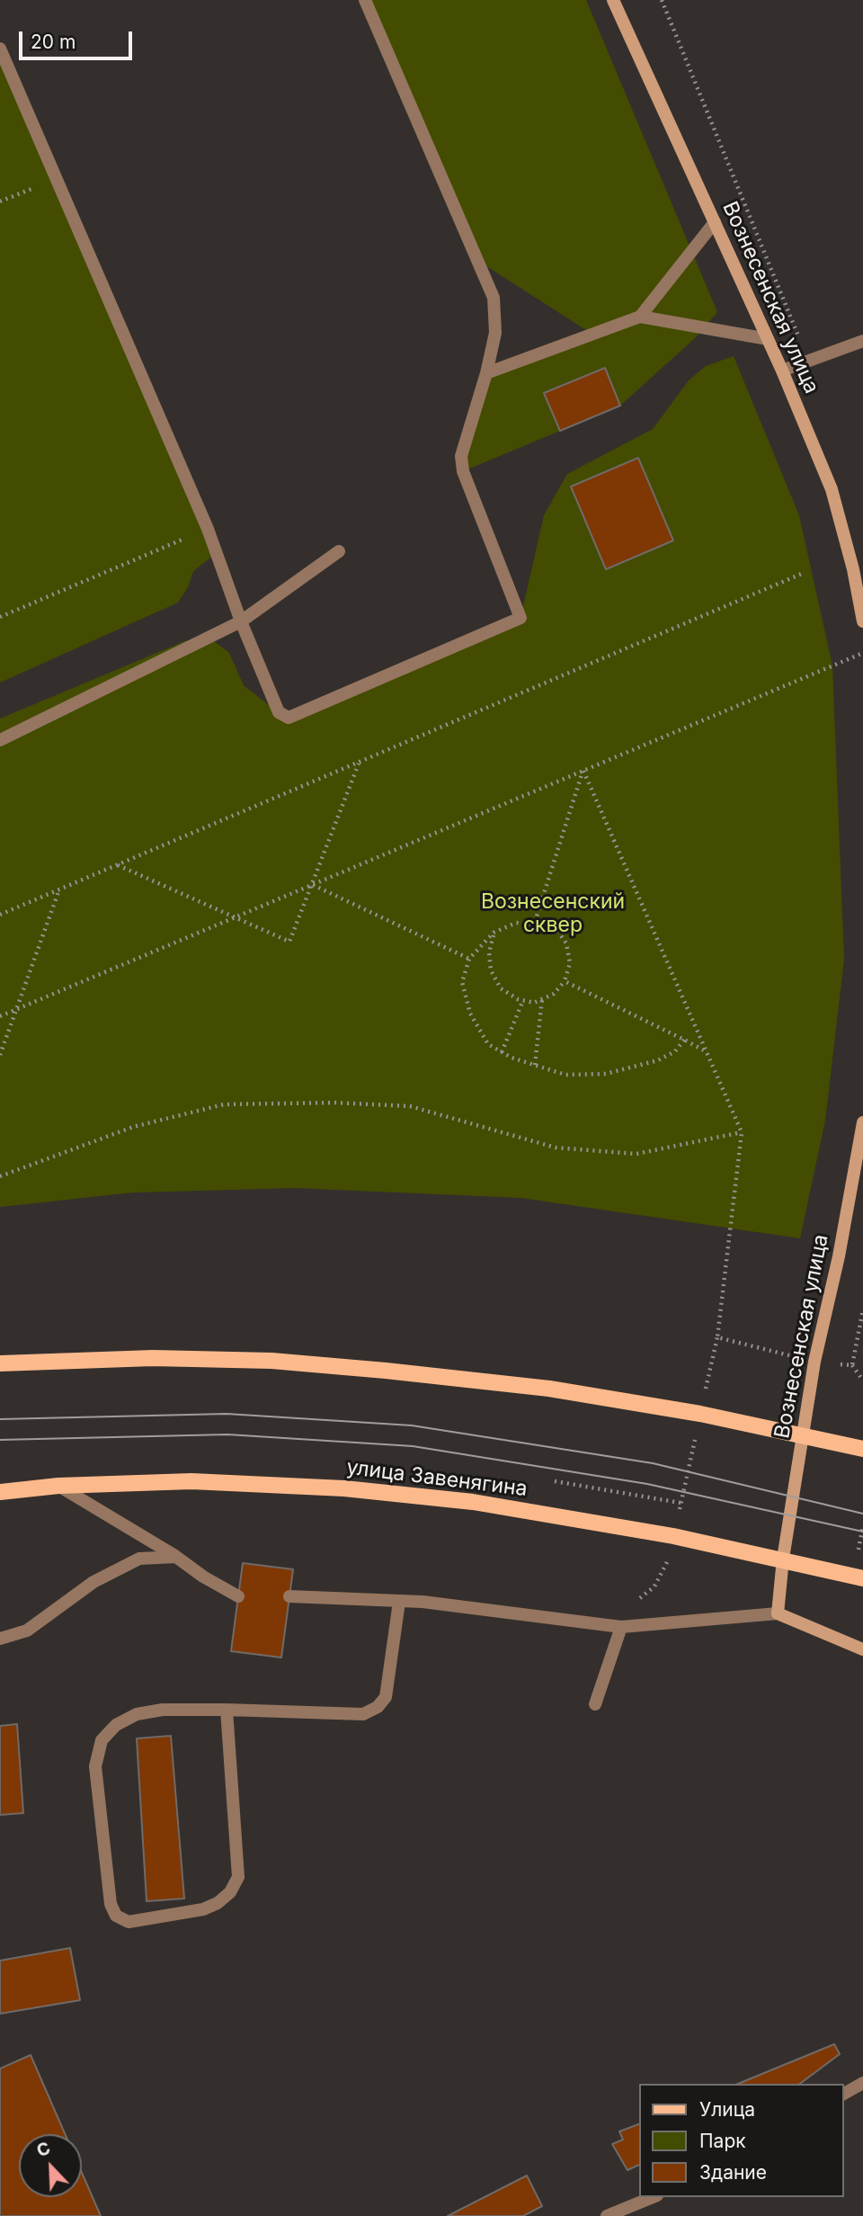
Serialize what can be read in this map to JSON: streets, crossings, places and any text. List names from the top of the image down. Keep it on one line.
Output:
{"streets":{"main road":["Вознесенская улица","улица Завенягина"]},"crossings":[["Вознесенская улица","улица Завенягина"]],"parks":["Вознесенский cквер"],"legend":["Улица","Парк","Здание"],"scale_bar":"20 m","north":"top left"}
